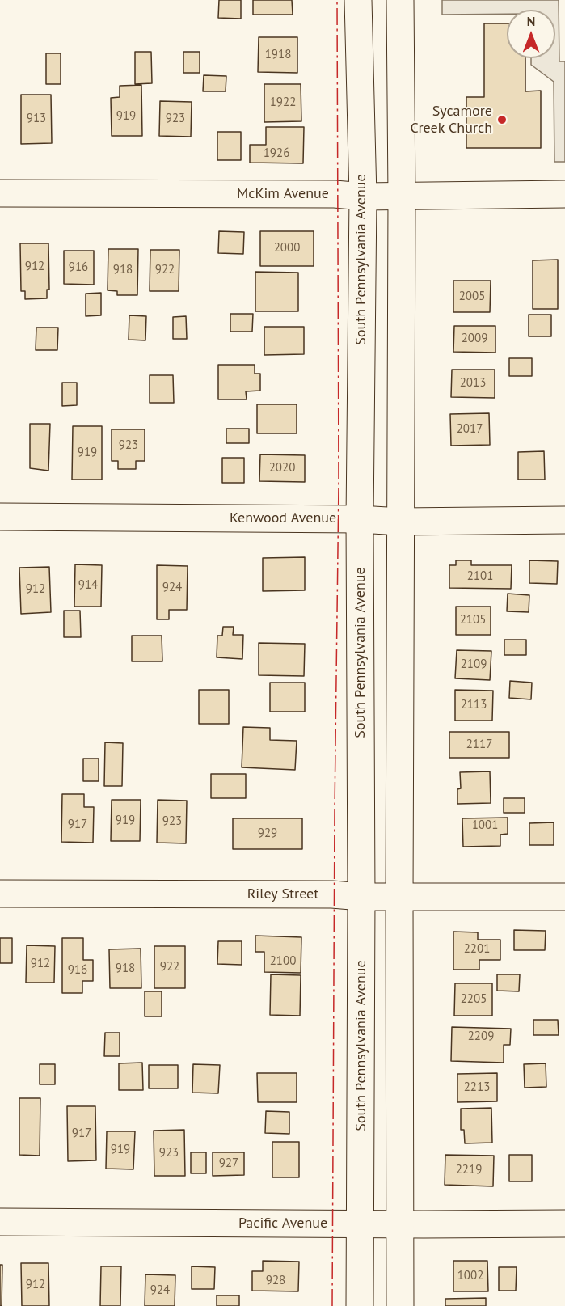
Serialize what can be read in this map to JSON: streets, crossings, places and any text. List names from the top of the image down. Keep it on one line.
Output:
{"streets":{"main road":["McKim Avenue","South Pennsylvania Avenue","Kenwood Avenue","Riley Street","Pacific Avenue"]},"crossings":[["McKim Avenue","South Pennsylvania Avenue"],["South Pennsylvania Avenue","Kenwood Avenue"],["South Pennsylvania Avenue","Riley Street"],["South Pennsylvania Avenue","Pacific Avenue"]],"places":["Sycamore Creek Church"],"house_numbers":["1918","1922","919","913","923","1926","2000","912","916","918","922","2005","2009","2013","2017","923","919","2020","2101","914","924","912","2105","2109","2113","2117","919","923","917","1001","929","2201","2100","912","922","918","916","2205","2209","2213","917","919","923","927","2219","1002","928","912","924"],"north":"top"}
